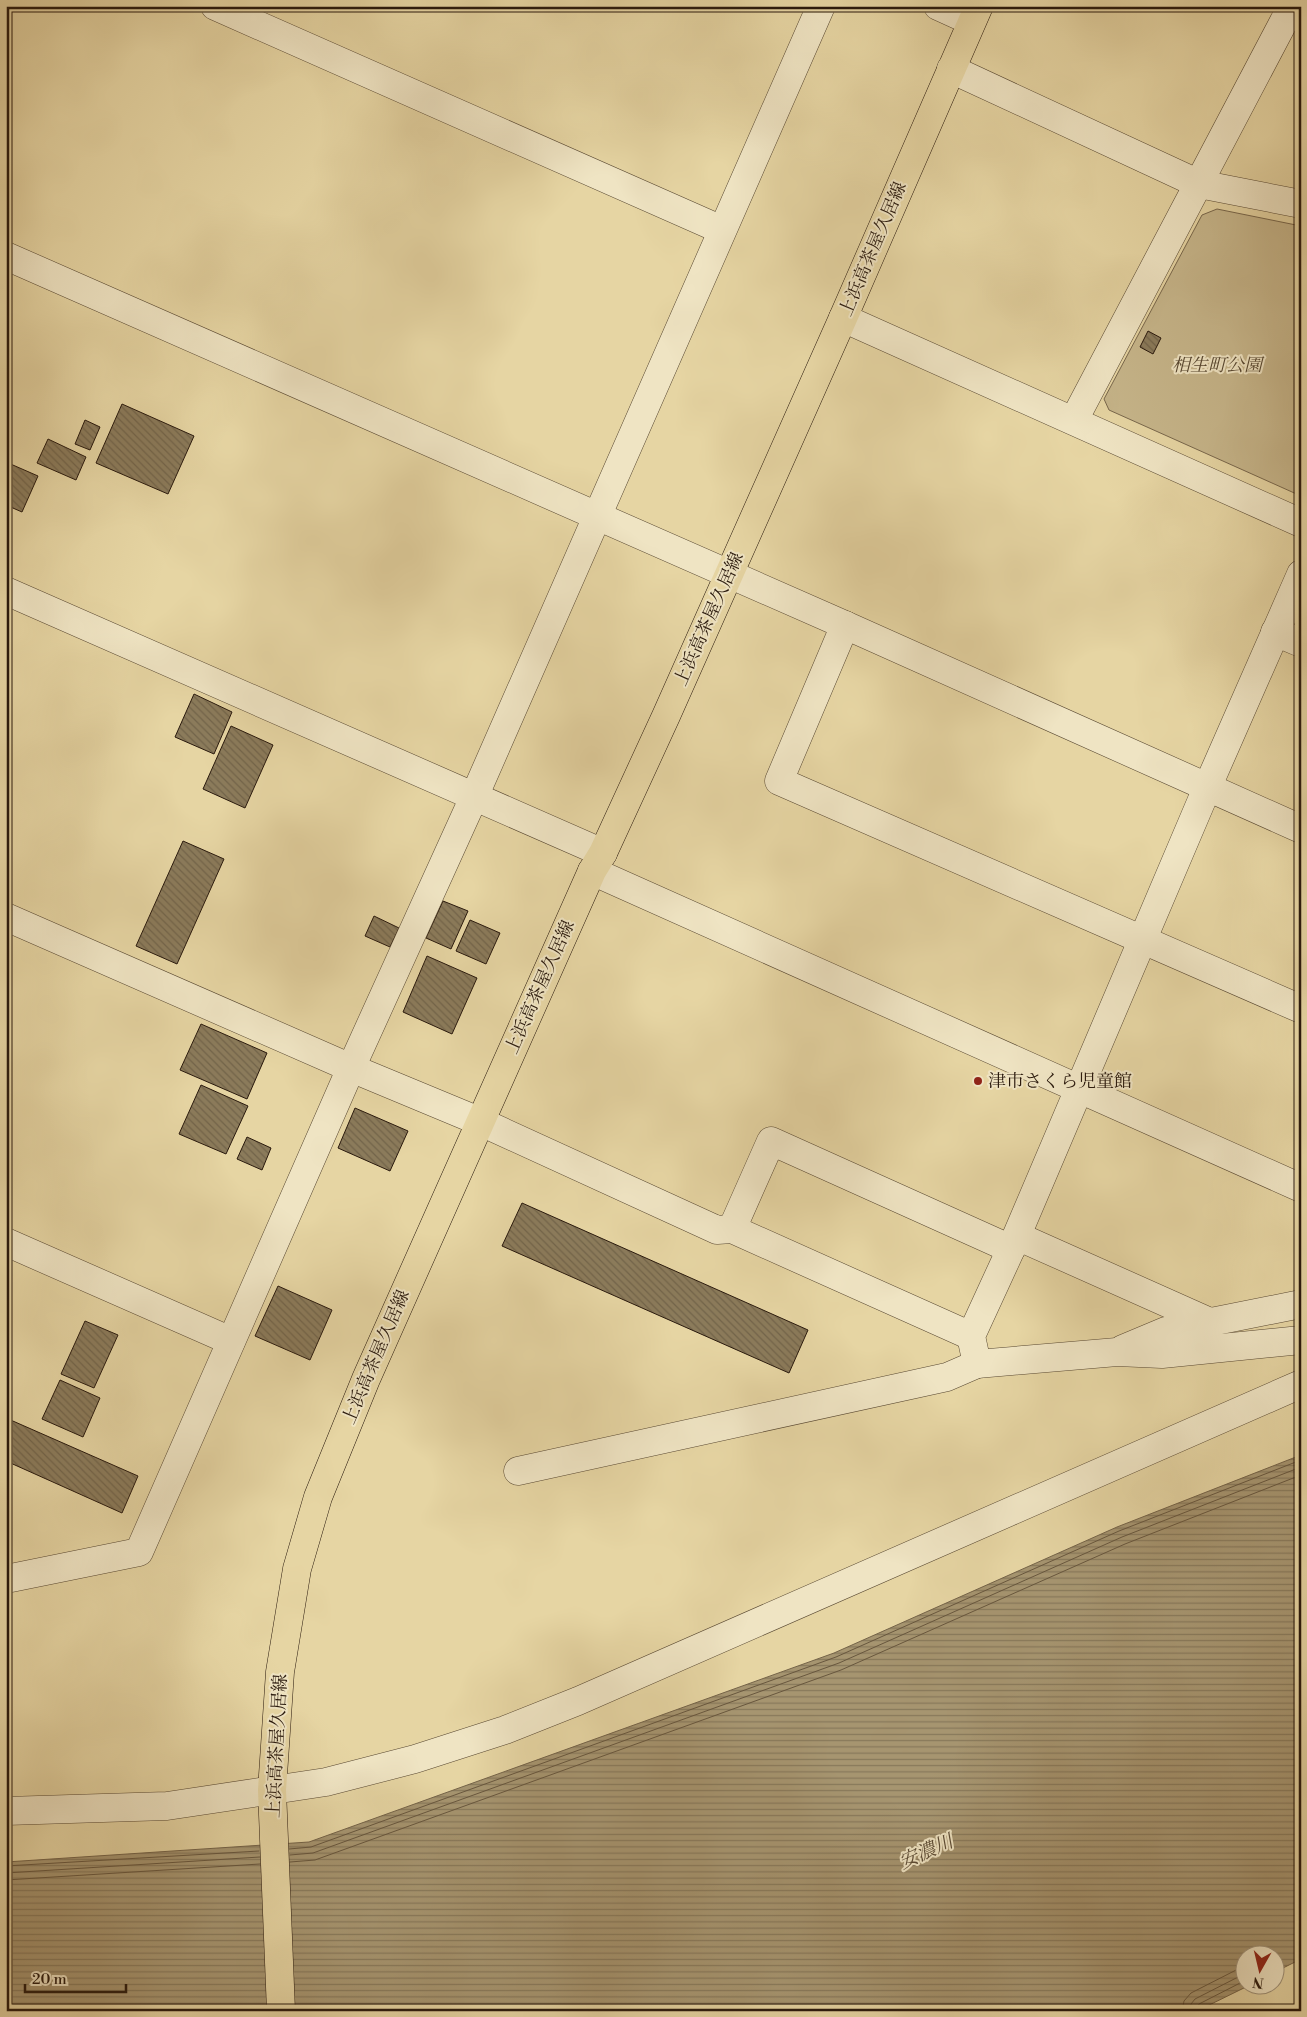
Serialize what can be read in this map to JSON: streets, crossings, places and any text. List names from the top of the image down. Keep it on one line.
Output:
{"streets":{"main road":["上浜高茶屋久居線"]},"water":["安濃川"],"parks":["相生町公園"],"places":["津市さくら児童館"],"scale_bar":"20 m","north":"bottom"}
